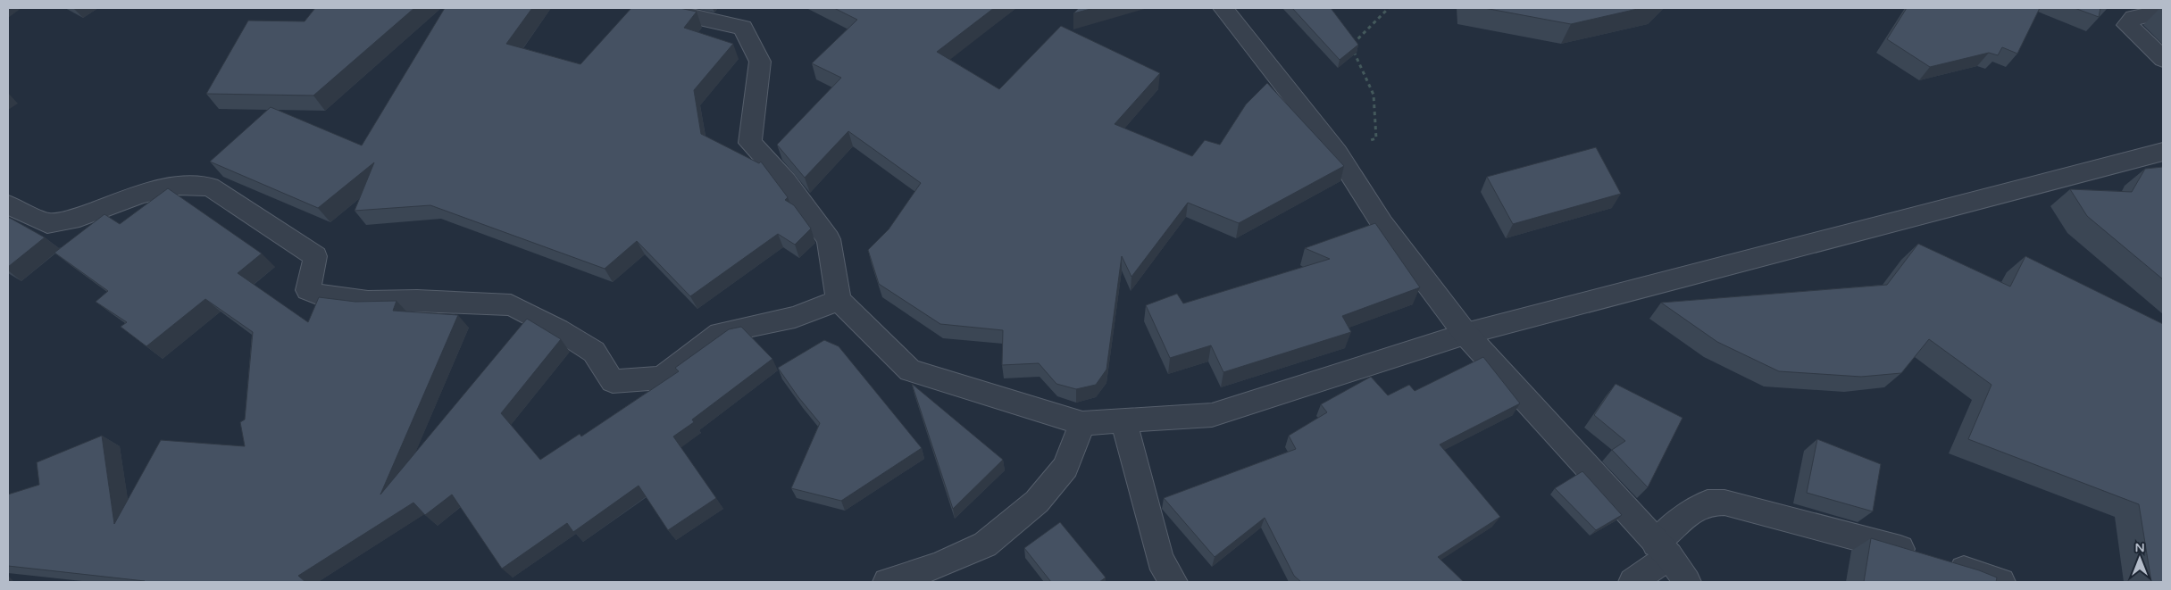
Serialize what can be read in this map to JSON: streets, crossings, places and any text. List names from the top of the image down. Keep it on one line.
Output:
{"north":"top"}
